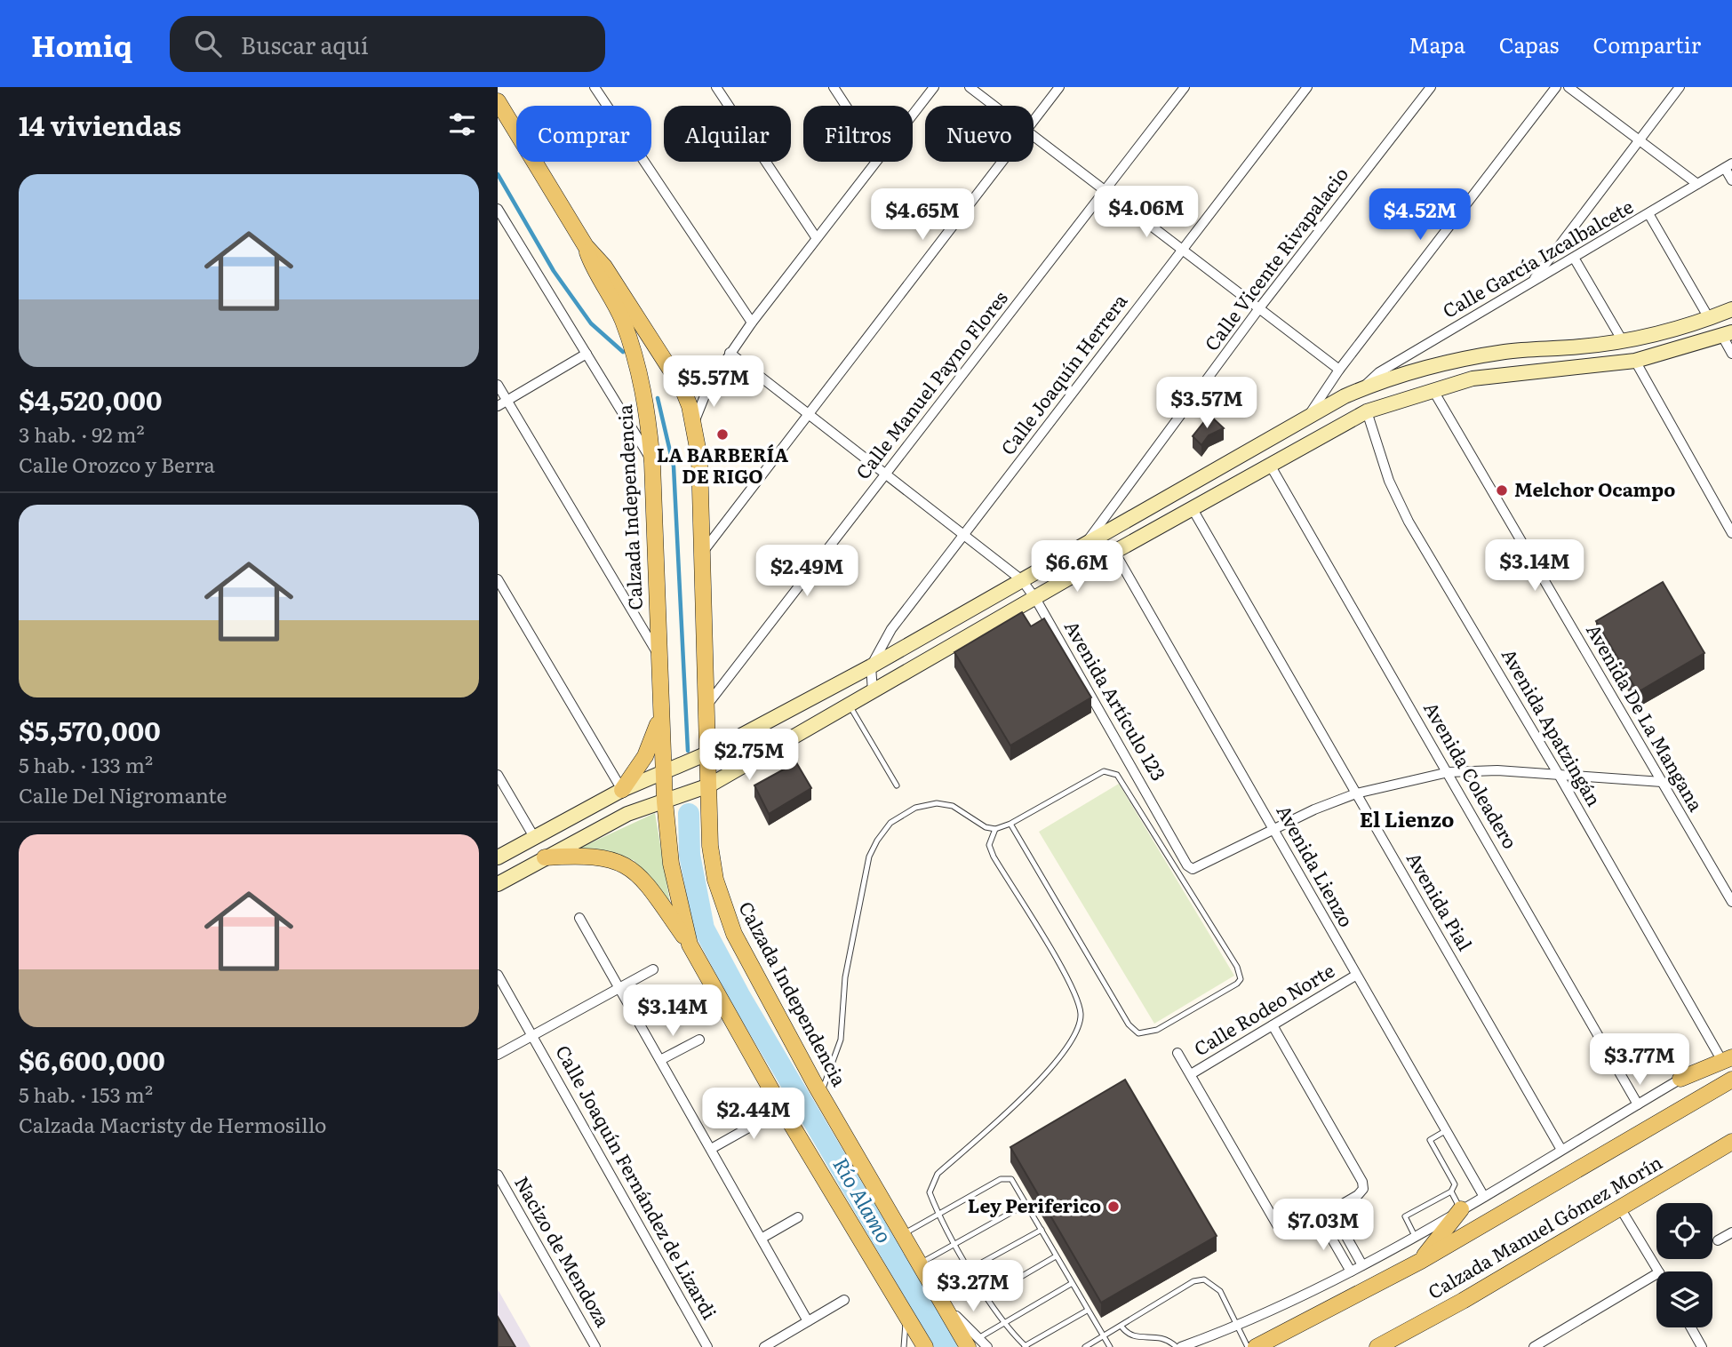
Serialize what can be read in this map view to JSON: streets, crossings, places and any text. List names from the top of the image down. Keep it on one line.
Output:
{"streets":{"main road":["Calzada Independencia","Calzada Manuel Gómez Morín"],"street":["Calle Vicente Rivapalacio","Calle García Izcalbalcete","Calle Joaquín Herrera","Calle Manuel Payno Flores","Avenida Artículo 123","Avenida De La Mangana","Avenida Apatzingán","Avenida Coleadero","Avenida Lienzo","Avenida Pial","Calle Rodeo Norte","Calle Joaquín Fernández de Lizardi","Nacizo de Mendoza"]},"crossings":[["Calle Joaquín Herrera","Avenida Artículo 123"],["Calle Manuel Payno Flores","Calzada Independencia"],["Calle Manuel Payno Flores","Avenida Artículo 123"],["Avenida Lienzo","Calle Rodeo Norte"]],"districts":["El Lienzo"],"water":["Río Alamo"],"places":["LA BARBERÍA DE RIGO","Melchor Ocampo","Ley Periferico"],"page":{"header":"Homiq","search":"Buscar aquí","nav":["Mapa","Capas","Compartir"],"heading":"14 viviendas","chip":["Comprar","Alquilar","Filtros","Nuevo"],"list":[{"name":"$4,520,000","note":"3 hab. · 92 m² · Calle Orozco y Berra"},{"name":"$5,570,000","note":"5 hab. · 133 m² · Calle Del Nigromante"},{"name":"$6,600,000","note":"5 hab. · 153 m² · Calzada Macristy de Hermosillo"}],"price":["$4.06M","$4.65M","$4.52M","$5.57M","$3.57M","$3.14M","$6.6M","$2.49M","$2.75M","$3.14M","$3.77M","$2.44M","$7.03M","$3.27M"]}}
